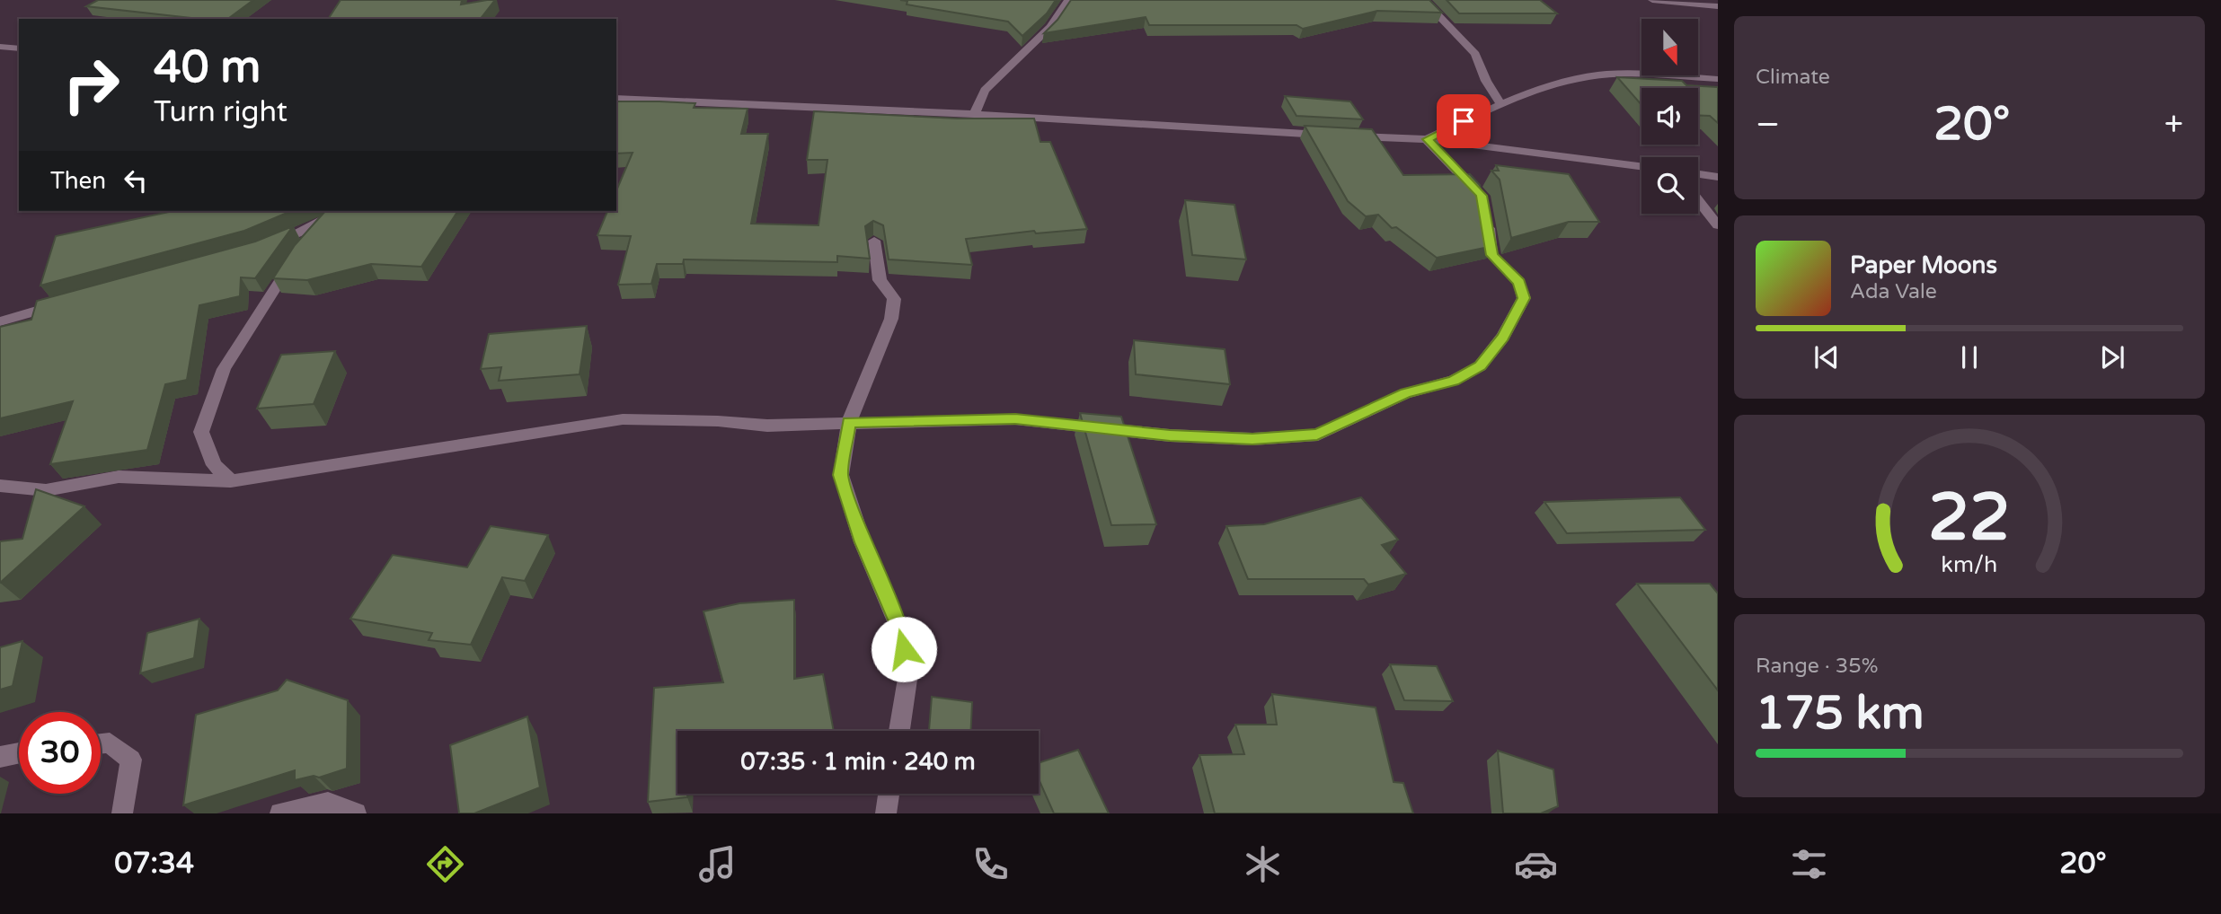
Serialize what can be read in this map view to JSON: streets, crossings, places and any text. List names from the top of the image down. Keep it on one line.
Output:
{"north":"bottom","page":{"tile":["Climate",["Range · 35%","175 km"]],"turn":["40 m","Turn right"],"heat":["−","20°","+"],"then":"Then","song":["Paper Moons","Ada Vale"],"limit":"30","trip":"07:35 · 1 min · 240 m","tabs":["07:34","20°"],"gauge":["22","km/h"]}}
